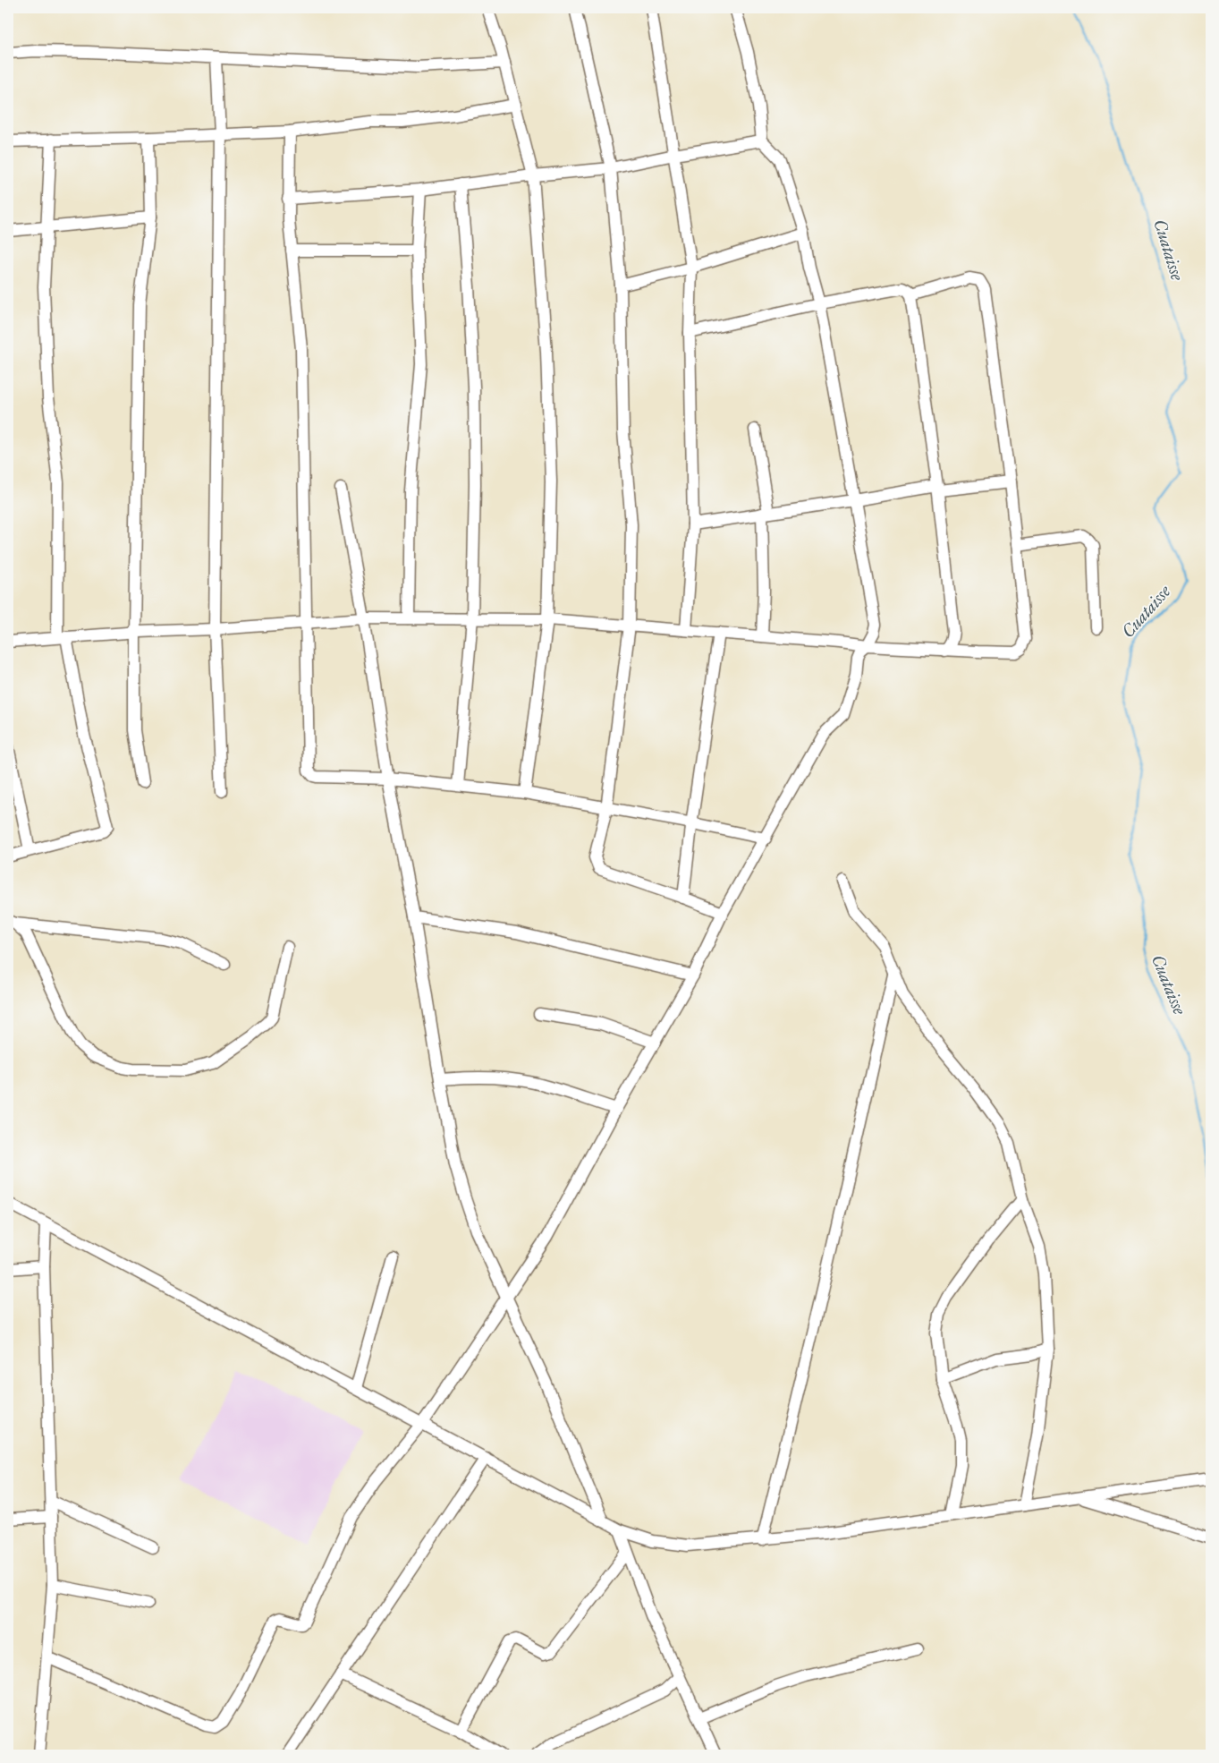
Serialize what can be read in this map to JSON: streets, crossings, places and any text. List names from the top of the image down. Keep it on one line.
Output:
{"water":["Cuataisse"]}
